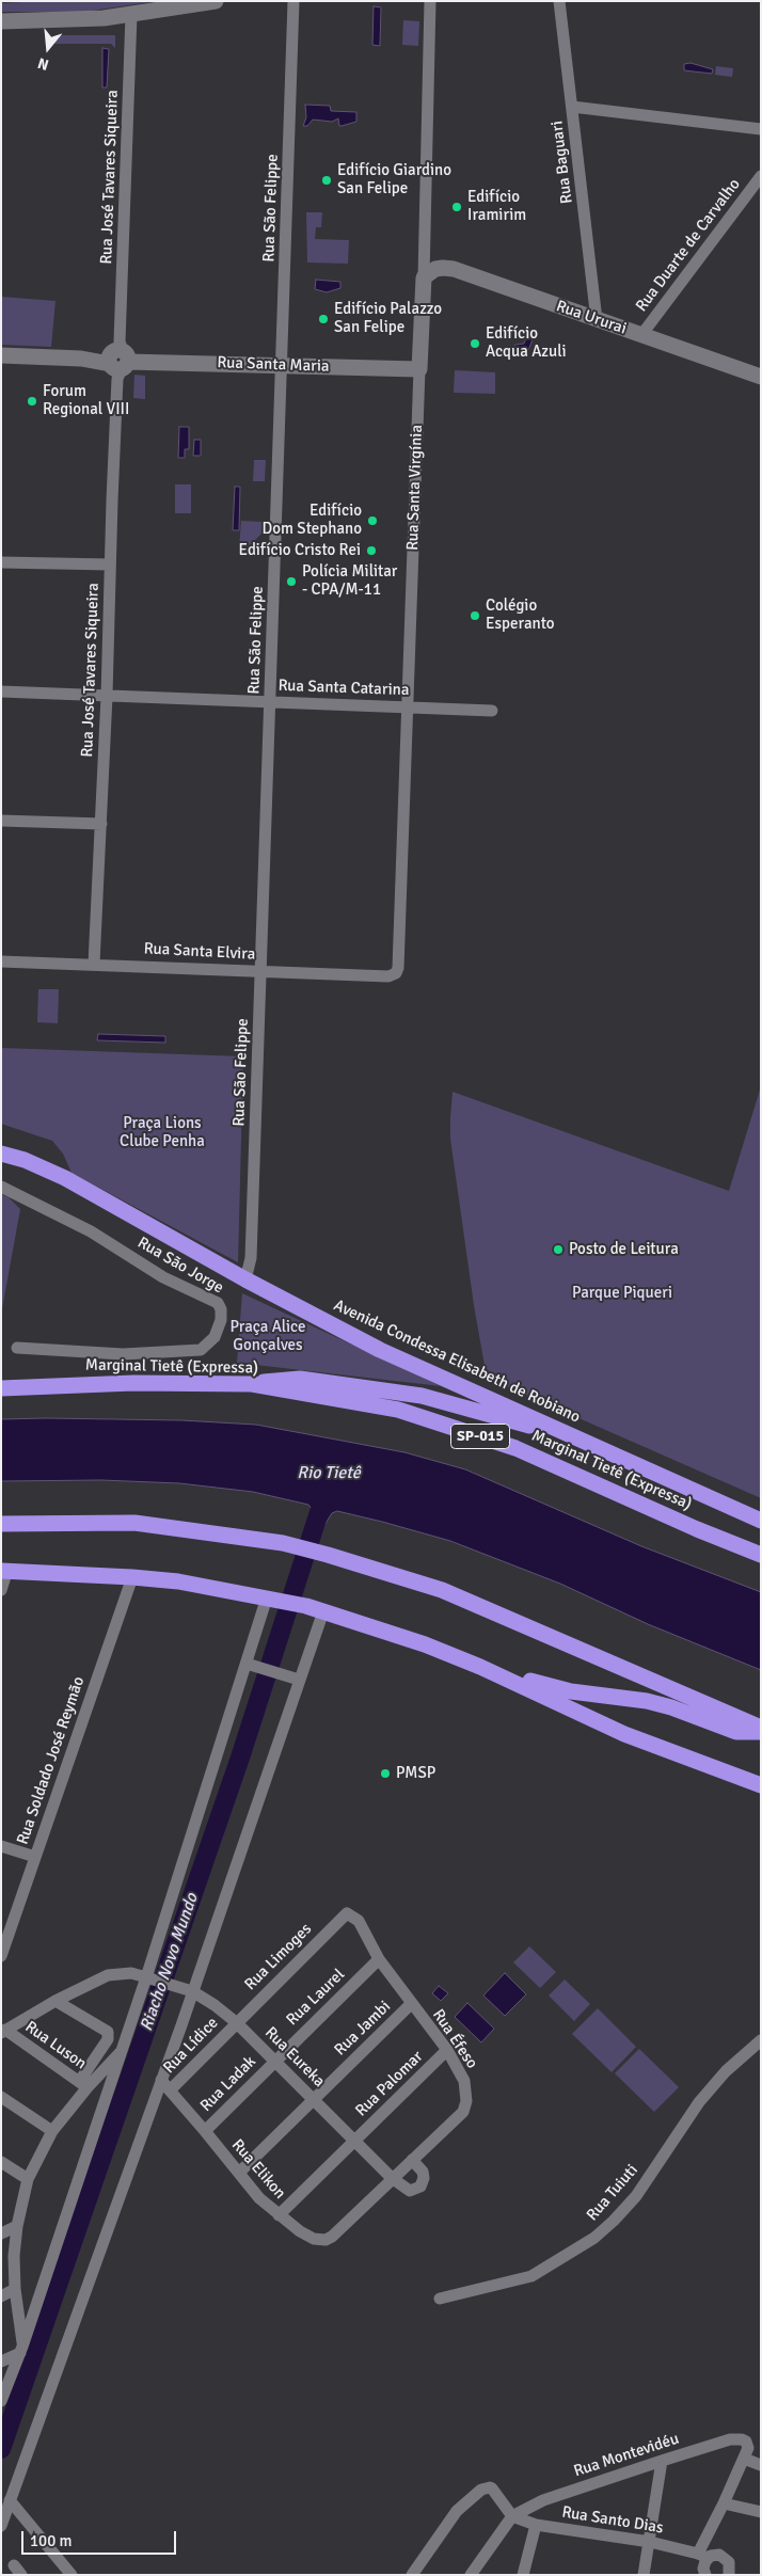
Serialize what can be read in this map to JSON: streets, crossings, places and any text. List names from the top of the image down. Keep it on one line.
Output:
{"streets":{"highway":["Avenida Condessa Elisabeth de Robiano","Marginal Tietê (Expressa)","SP-015"],"street":["Rua Baguari","Rua José Tavares Siqueira","Rua São Felippe","Rua Duarte de Carvalho","Rua Ururai","Rua Santa Maria","Rua Santa Virgínia","Rua Santa Catarina","Rua Santa Elvira","Rua São Jorge","Rua Soldado José Reymão","Rua Limoges","Rua Laurel","Rua Jambi","Rua Éfeso","Rua Luson","Rua Lídice","Rua Eureka","Rua Ladak","Rua Palomar","Rua Elikon","Rua Tuiuti","Rua Montevidéu","Rua Santo Dias"]},"crossings":[["Rua Baguari","Rua Ururai"],["Rua José Tavares Siqueira","Rua Santa Maria"],["Rua José Tavares Siqueira","Rua Santa Catarina"],["Rua José Tavares Siqueira","Rua Santa Elvira"],["Rua São Felippe","Rua Santa Maria"],["Rua São Felippe","Rua Santa Catarina"],["Rua São Felippe","Rua Santa Elvira"],["Rua São Felippe","Avenida Condessa Elisabeth de Robiano"],["Rua Duarte de Carvalho","Rua Ururai"],["Rua Ururai","Rua Santa Virgínia"],["Rua Santa Maria","Rua Santa Virgínia"],["Rua Santa Virgínia","Rua Santa Catarina"],["Rua Santa Virgínia","Rua Santa Elvira"],["Rua Limoges","Rua Éfeso"],["Rua Limoges","Rua Lídice"],["Rua Limoges","Rua Eureka"],["Rua Laurel","Rua Éfeso"],["Rua Laurel","Rua Eureka"],["Rua Laurel","Rua Ladak"],["Rua Jambi","Rua Éfeso"],["Rua Jambi","Rua Eureka"],["Rua Jambi","Rua Elikon"],["Rua Éfeso","Rua Eureka"],["Rua Éfeso","Rua Palomar"],["Rua Éfeso","Rua Elikon"],["Rua Luson","Rua Eureka"],["Rua Lídice","Rua Eureka"],["Rua Lídice","Rua Elikon"],["Rua Eureka","Rua Ladak"],["Rua Eureka","Rua Palomar"],["Rua Eureka","Rua Elikon"],["Rua Ladak","Rua Elikon"],["Rua Palomar","Rua Elikon"],["Rua Montevidéu","Rua Santo Dias"]],"water":["Rio Tietê","Riacho Novo Mundo"],"parks":["Praça Lions Clube Penha","Parque Piqueri","Praça Alice Gonçalves"],"places":["Edifício Giardino San Felipe","Edifício Iramirim","Edifício Palazzo San Felipe","Edifício Acqua Azuli","Forum Regional VIII","Edifício Dom Stephano","Edifício Cristo Rei","Polícia Militar - CPA/M-11","Colégio Esperanto","Posto de Leitura","PMSP"],"scale_bar":"100 m","north":"bottom"}
